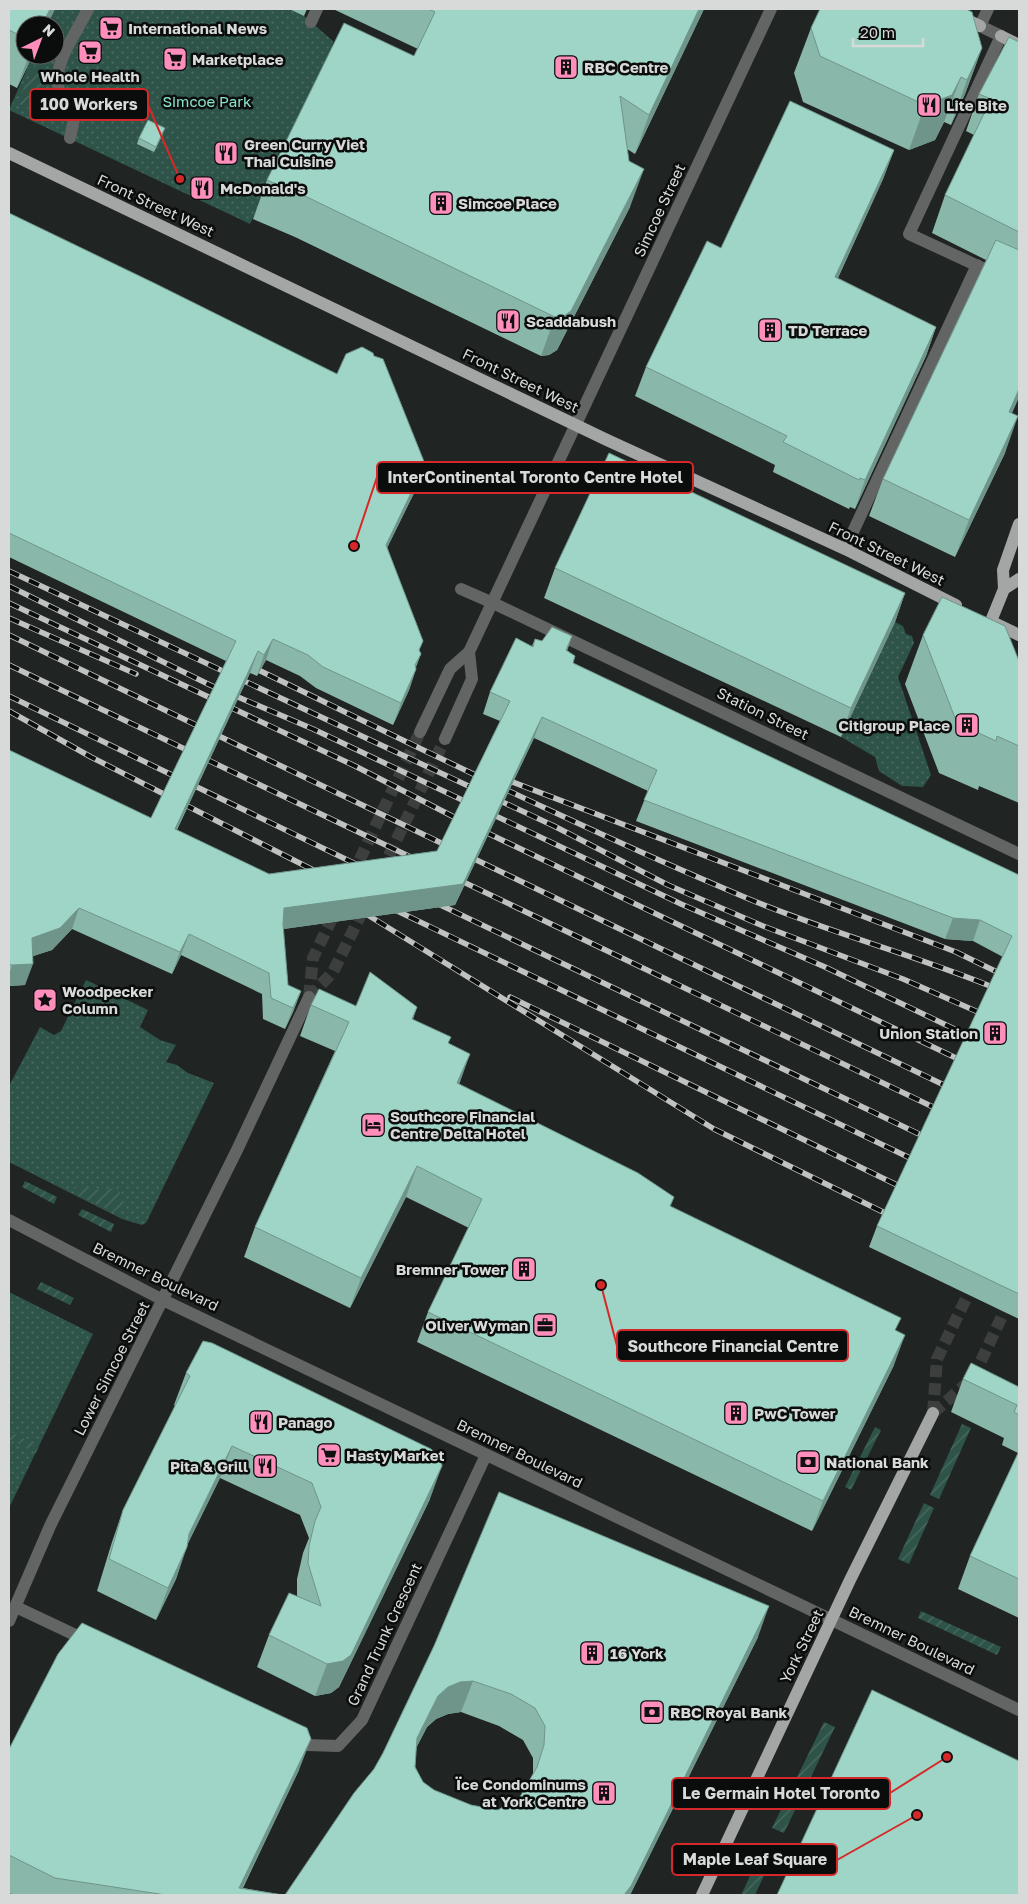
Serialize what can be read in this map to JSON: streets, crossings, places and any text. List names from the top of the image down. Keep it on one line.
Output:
{"streets":{"main road":["Front Street West","York Street"],"street":["Simcoe Street","Station Street","Bremner Boulevard","Lower Simcoe Street","Grand Trunk Crescent"]},"crossings":[["Front Street West","Simcoe Street"],["Bremner Boulevard","Lower Simcoe Street"],["Bremner Boulevard","Grand Trunk Crescent"],["Bremner Boulevard","York Street"]],"parks":["Simcoe Park"],"places":{"supermarket":["International News","Whole Health","Marketplace","Hasty Market"],"building":["RBC Centre","Simcoe Place","TD Terrace","Citigroup Place","Union Station","Bremner Tower","PwC Tower","16 York","Ïce Condominums at York Centre"],"restaurant":["Lite Bite","Green Curry Viet Thai Cuisine","McDonald's","Scaddabush","Panago","Pita & Grill"],"other":["100 Workers","InterContinental Toronto Centre Hotel","Southcore Financial Centre","Le Germain Hotel Toronto","Maple Leaf Square"],"place":["Woodpecker Column"],"hotel":["Southcore Financial Centre Delta Hotel"],"office":["Oliver Wyman"],"bank":["National Bank","RBC Royal Bank"]},"scale_bar":"20 m","north":"top right"}
